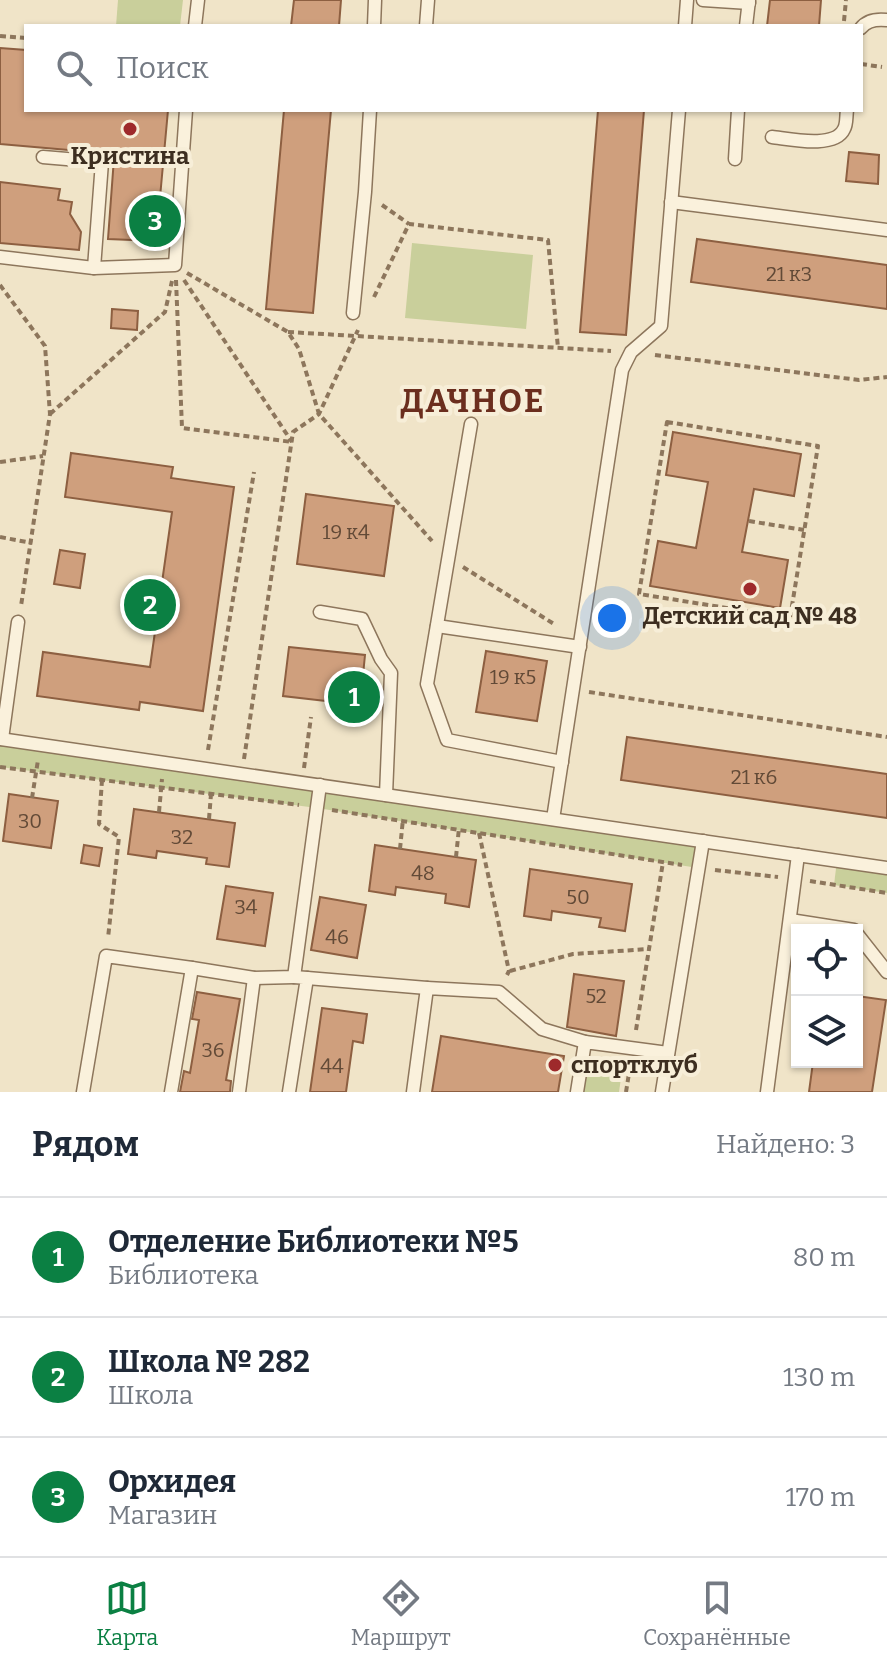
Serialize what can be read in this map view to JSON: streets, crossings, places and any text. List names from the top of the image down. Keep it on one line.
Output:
{"districts":["ДАЧНОЕ"],"places":["Кристина","Детский сад № 48","спортклуб"],"house_numbers":["21 к3","19 к4","19 к5","21 к6","30","32","48","50","34","46","52","36","44"],"page":{"search":"Поиск","pins":["3","2","1"],"heading":["Рядом","Найдено: 3"],"list":[{"mark":"1","name":"Отделение Библиотеки №5","note":"Библиотека","value":"80 m"},{"mark":"2","name":"Школа № 282","note":"Школа","value":"130 m"},{"mark":"3","name":"Орхидея","note":"Магазин","value":"170 m"}],"nav":["Карта","Маршрут","Сохранённые"]}}
